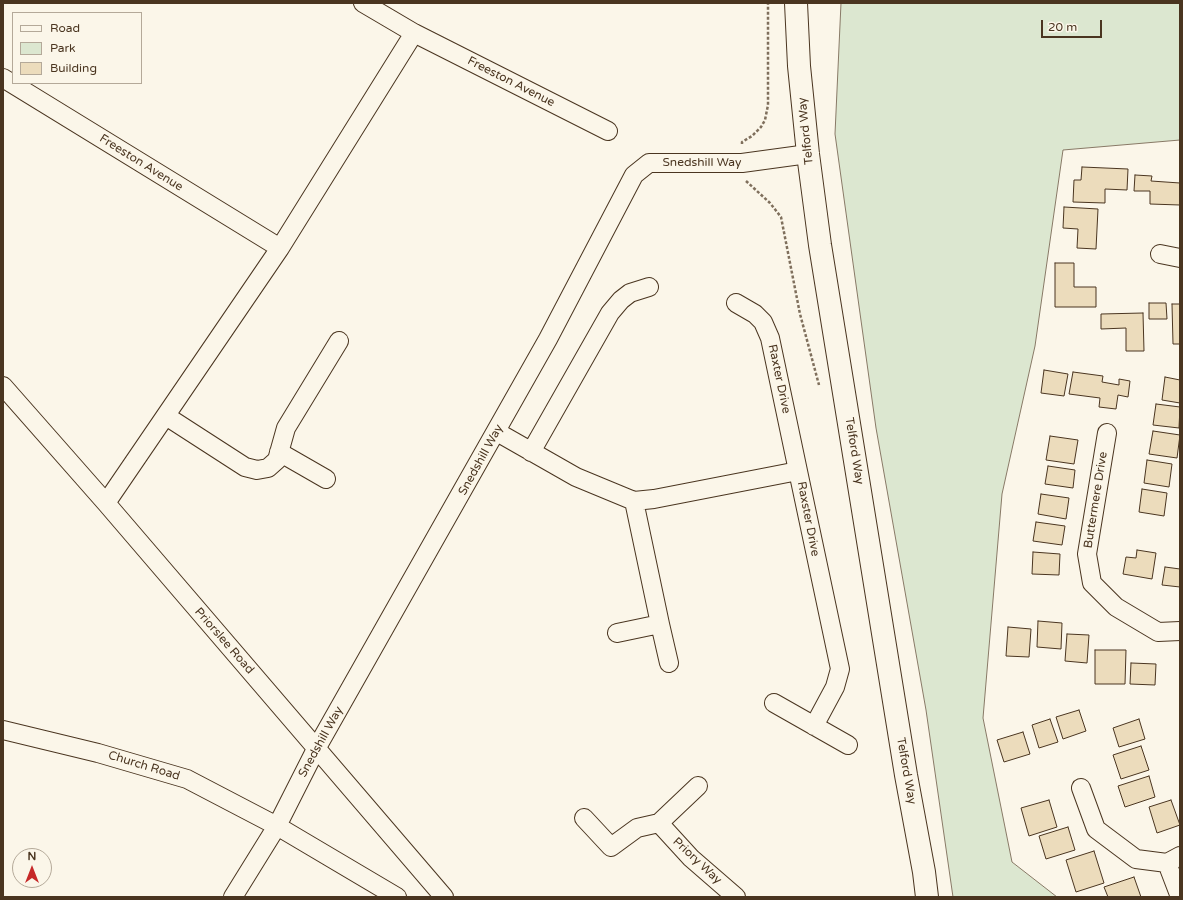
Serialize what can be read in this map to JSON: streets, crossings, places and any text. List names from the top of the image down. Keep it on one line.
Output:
{"streets":{"main road":["Telford Way"],"street":["Freeston Avenue","Snedshill Way","Raxter Drive","Buttermere Drive","Raxster Drive","Priorslee Road","Church Road","Priory Way"]},"crossings":[["Telford Way","Snedshill Way"],["Snedshill Way","Raxster Drive"],["Snedshill Way","Priorslee Road"],["Snedshill Way","Church Road"],["Raxter Drive","Raxster Drive"]],"legend":["Road","Park","Building"],"scale_bar":"20 m","north":"top"}
